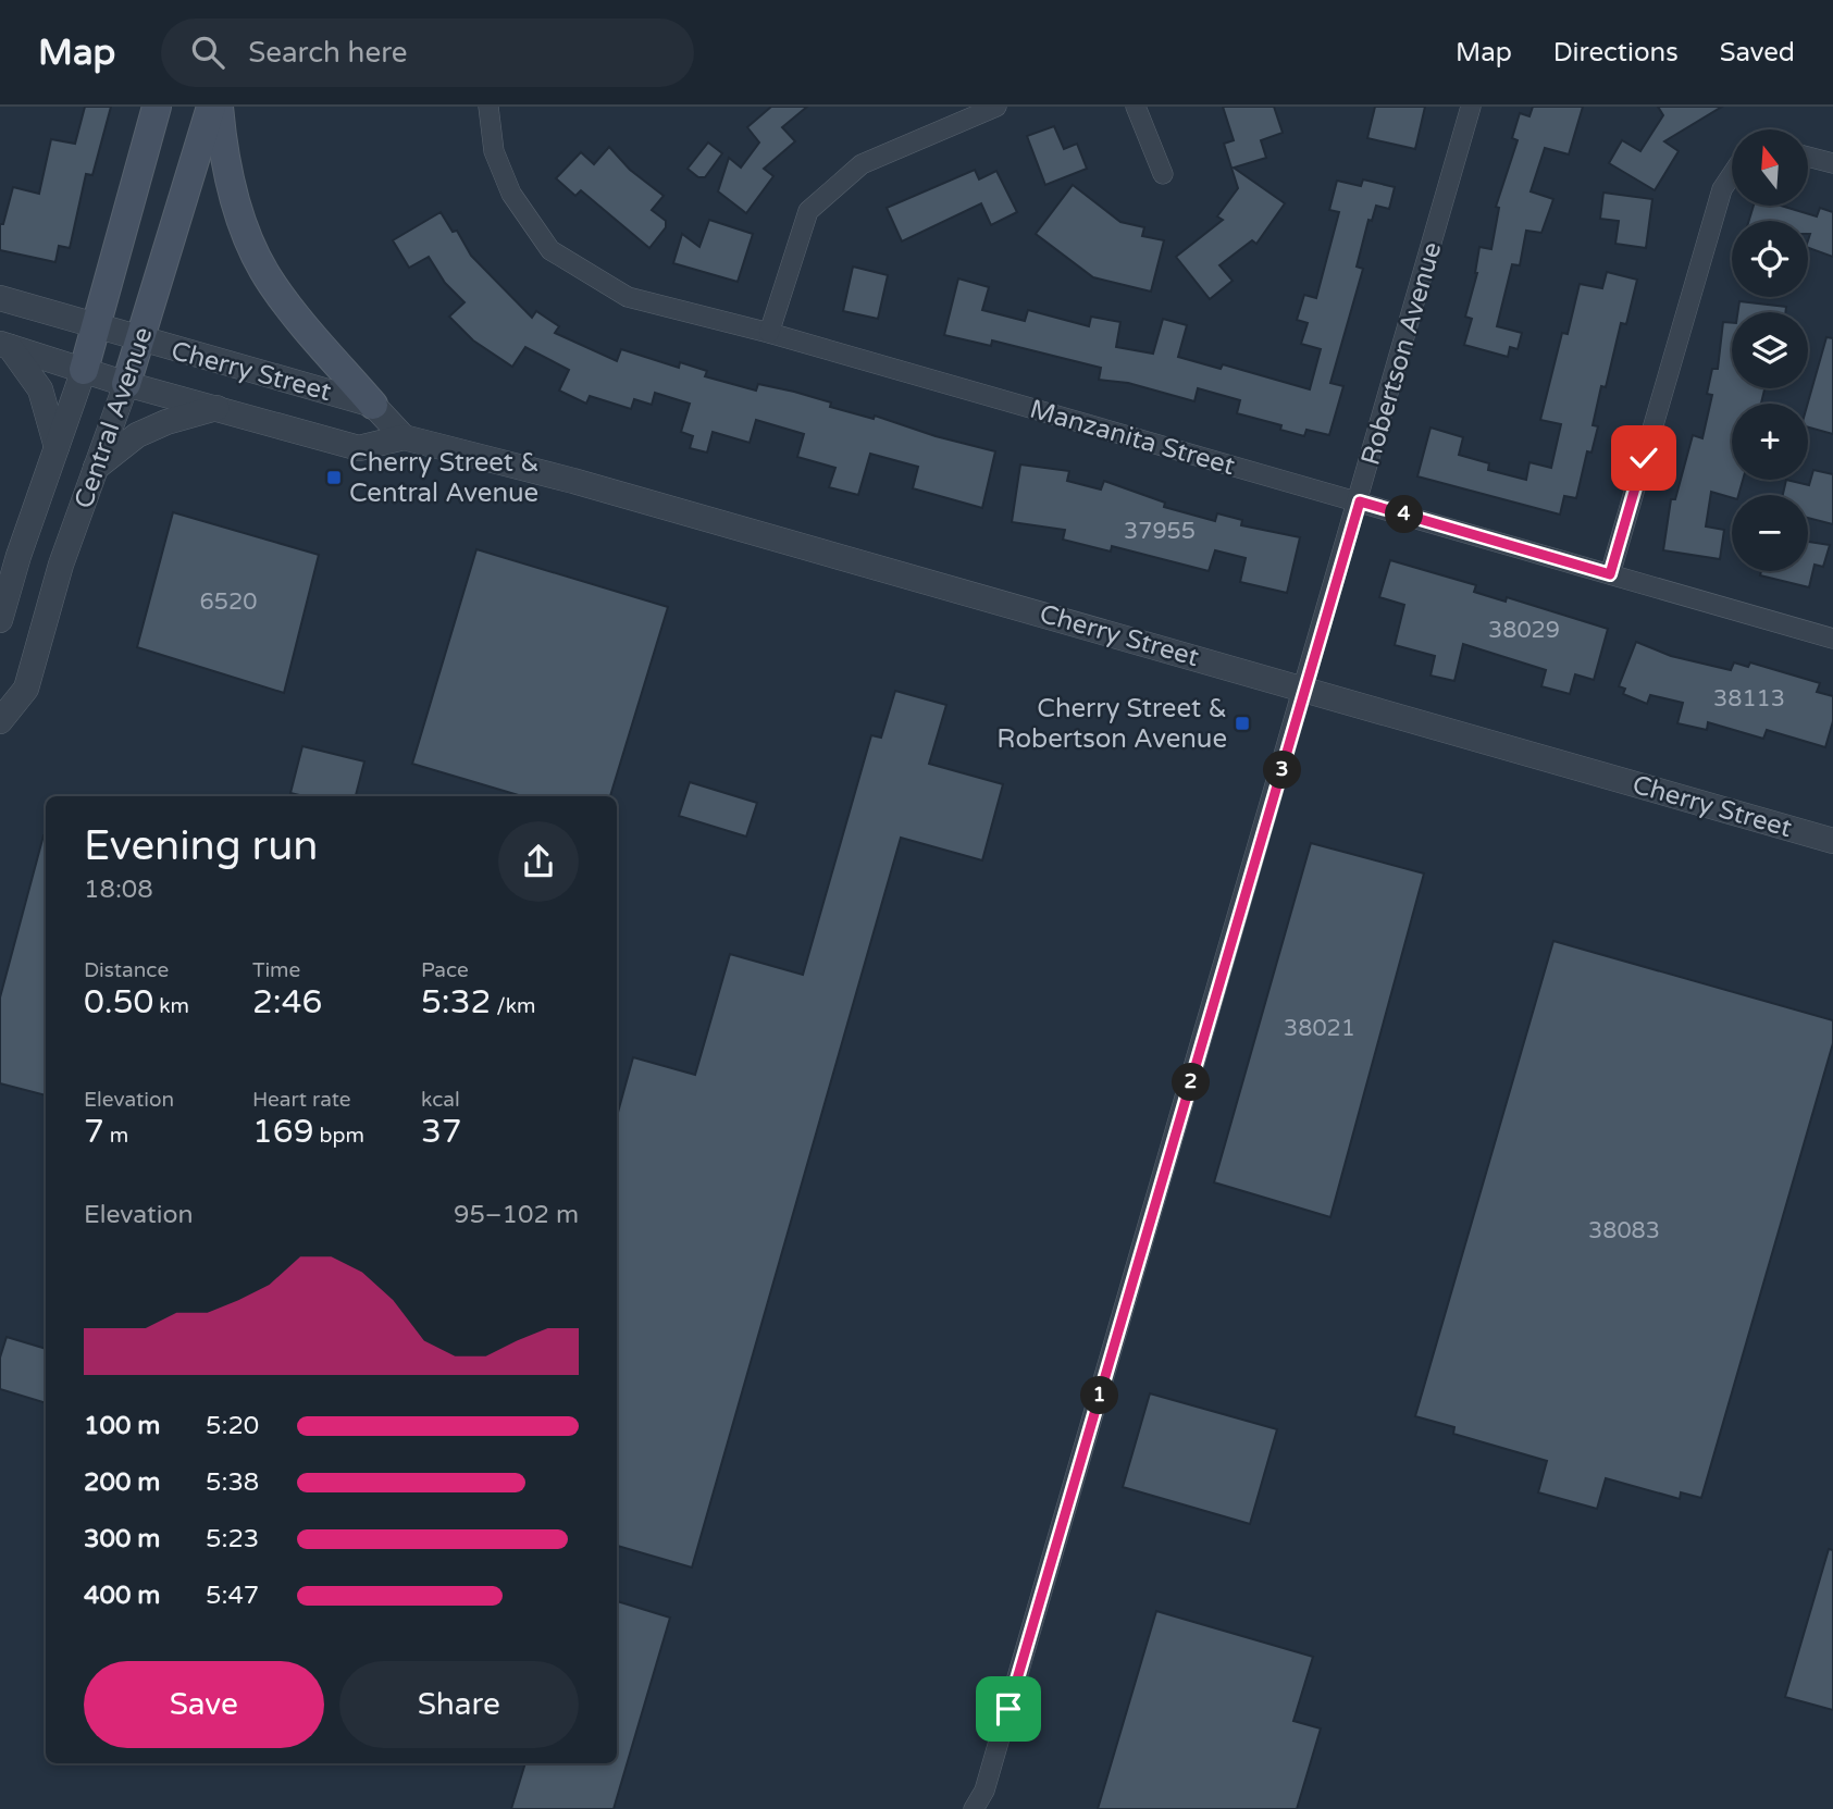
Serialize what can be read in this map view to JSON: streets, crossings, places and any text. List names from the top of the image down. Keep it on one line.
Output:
{"streets":{"main road":["Central Avenue"],"street":["Robertson Avenue","Cherry Street","Manzanita Street"]},"crossings":[["Robertson Avenue","Cherry Street"],["Robertson Avenue","Manzanita Street"],["Cherry Street","Central Avenue"]],"places":{"transit":["Cherry Street & Central Avenue","Cherry Street & Robertson Avenue"]},"house_numbers":["37955","6520","38029","38113","38021","38083"],"north":"top","page":{"header":"Map","search":"Search here","nav":["Map","Directions","Saved"],"map_buttons":["+","−"],"pins":["4","3","2","1"],"heading":["Evening run","18:08"],"stats":[["Distance","0.50 km"],["Time","2:46"],["Pace","5:32 /km"],["Elevation","7 m"],["Heart rate","169 bpm"],["kcal","37"]],"chart":["Elevation","95–102 m"],"list":[{"name":"100 m","note":"5:20"},{"name":"200 m","note":"5:38"},{"name":"300 m","note":"5:23"},{"name":"400 m","note":"5:47"}],"buttons":["Save","Share"]}}
